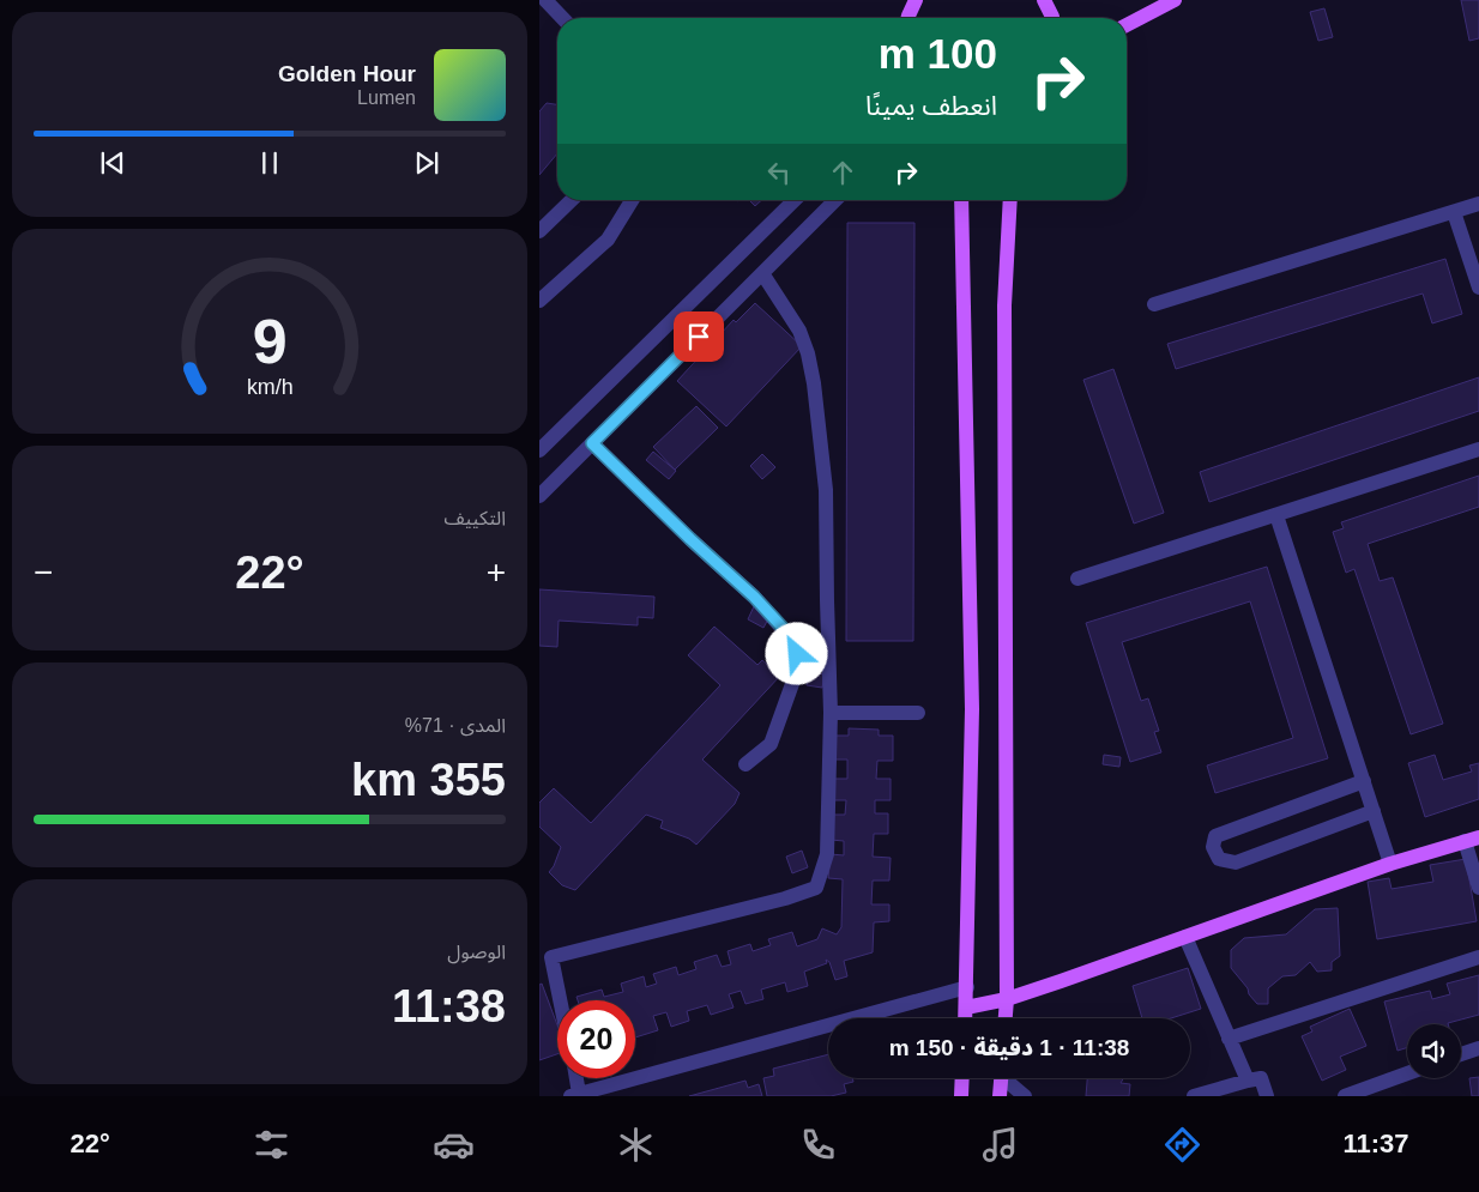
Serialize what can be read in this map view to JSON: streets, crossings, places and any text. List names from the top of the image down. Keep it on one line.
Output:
{"page":{"turn":["100 m","انعطف يمينًا"],"song":["Golden Hour","Lumen"],"tile":["التكييف",["المدى · 71%","355 km"],["الوصول","11:38"]],"heat":["−","22°","+"],"limit":"20","trip":"11:38 · 1 دقيقة · 150 m","tabs":["11:37","22°"],"gauge":["9","km/h"]}}
